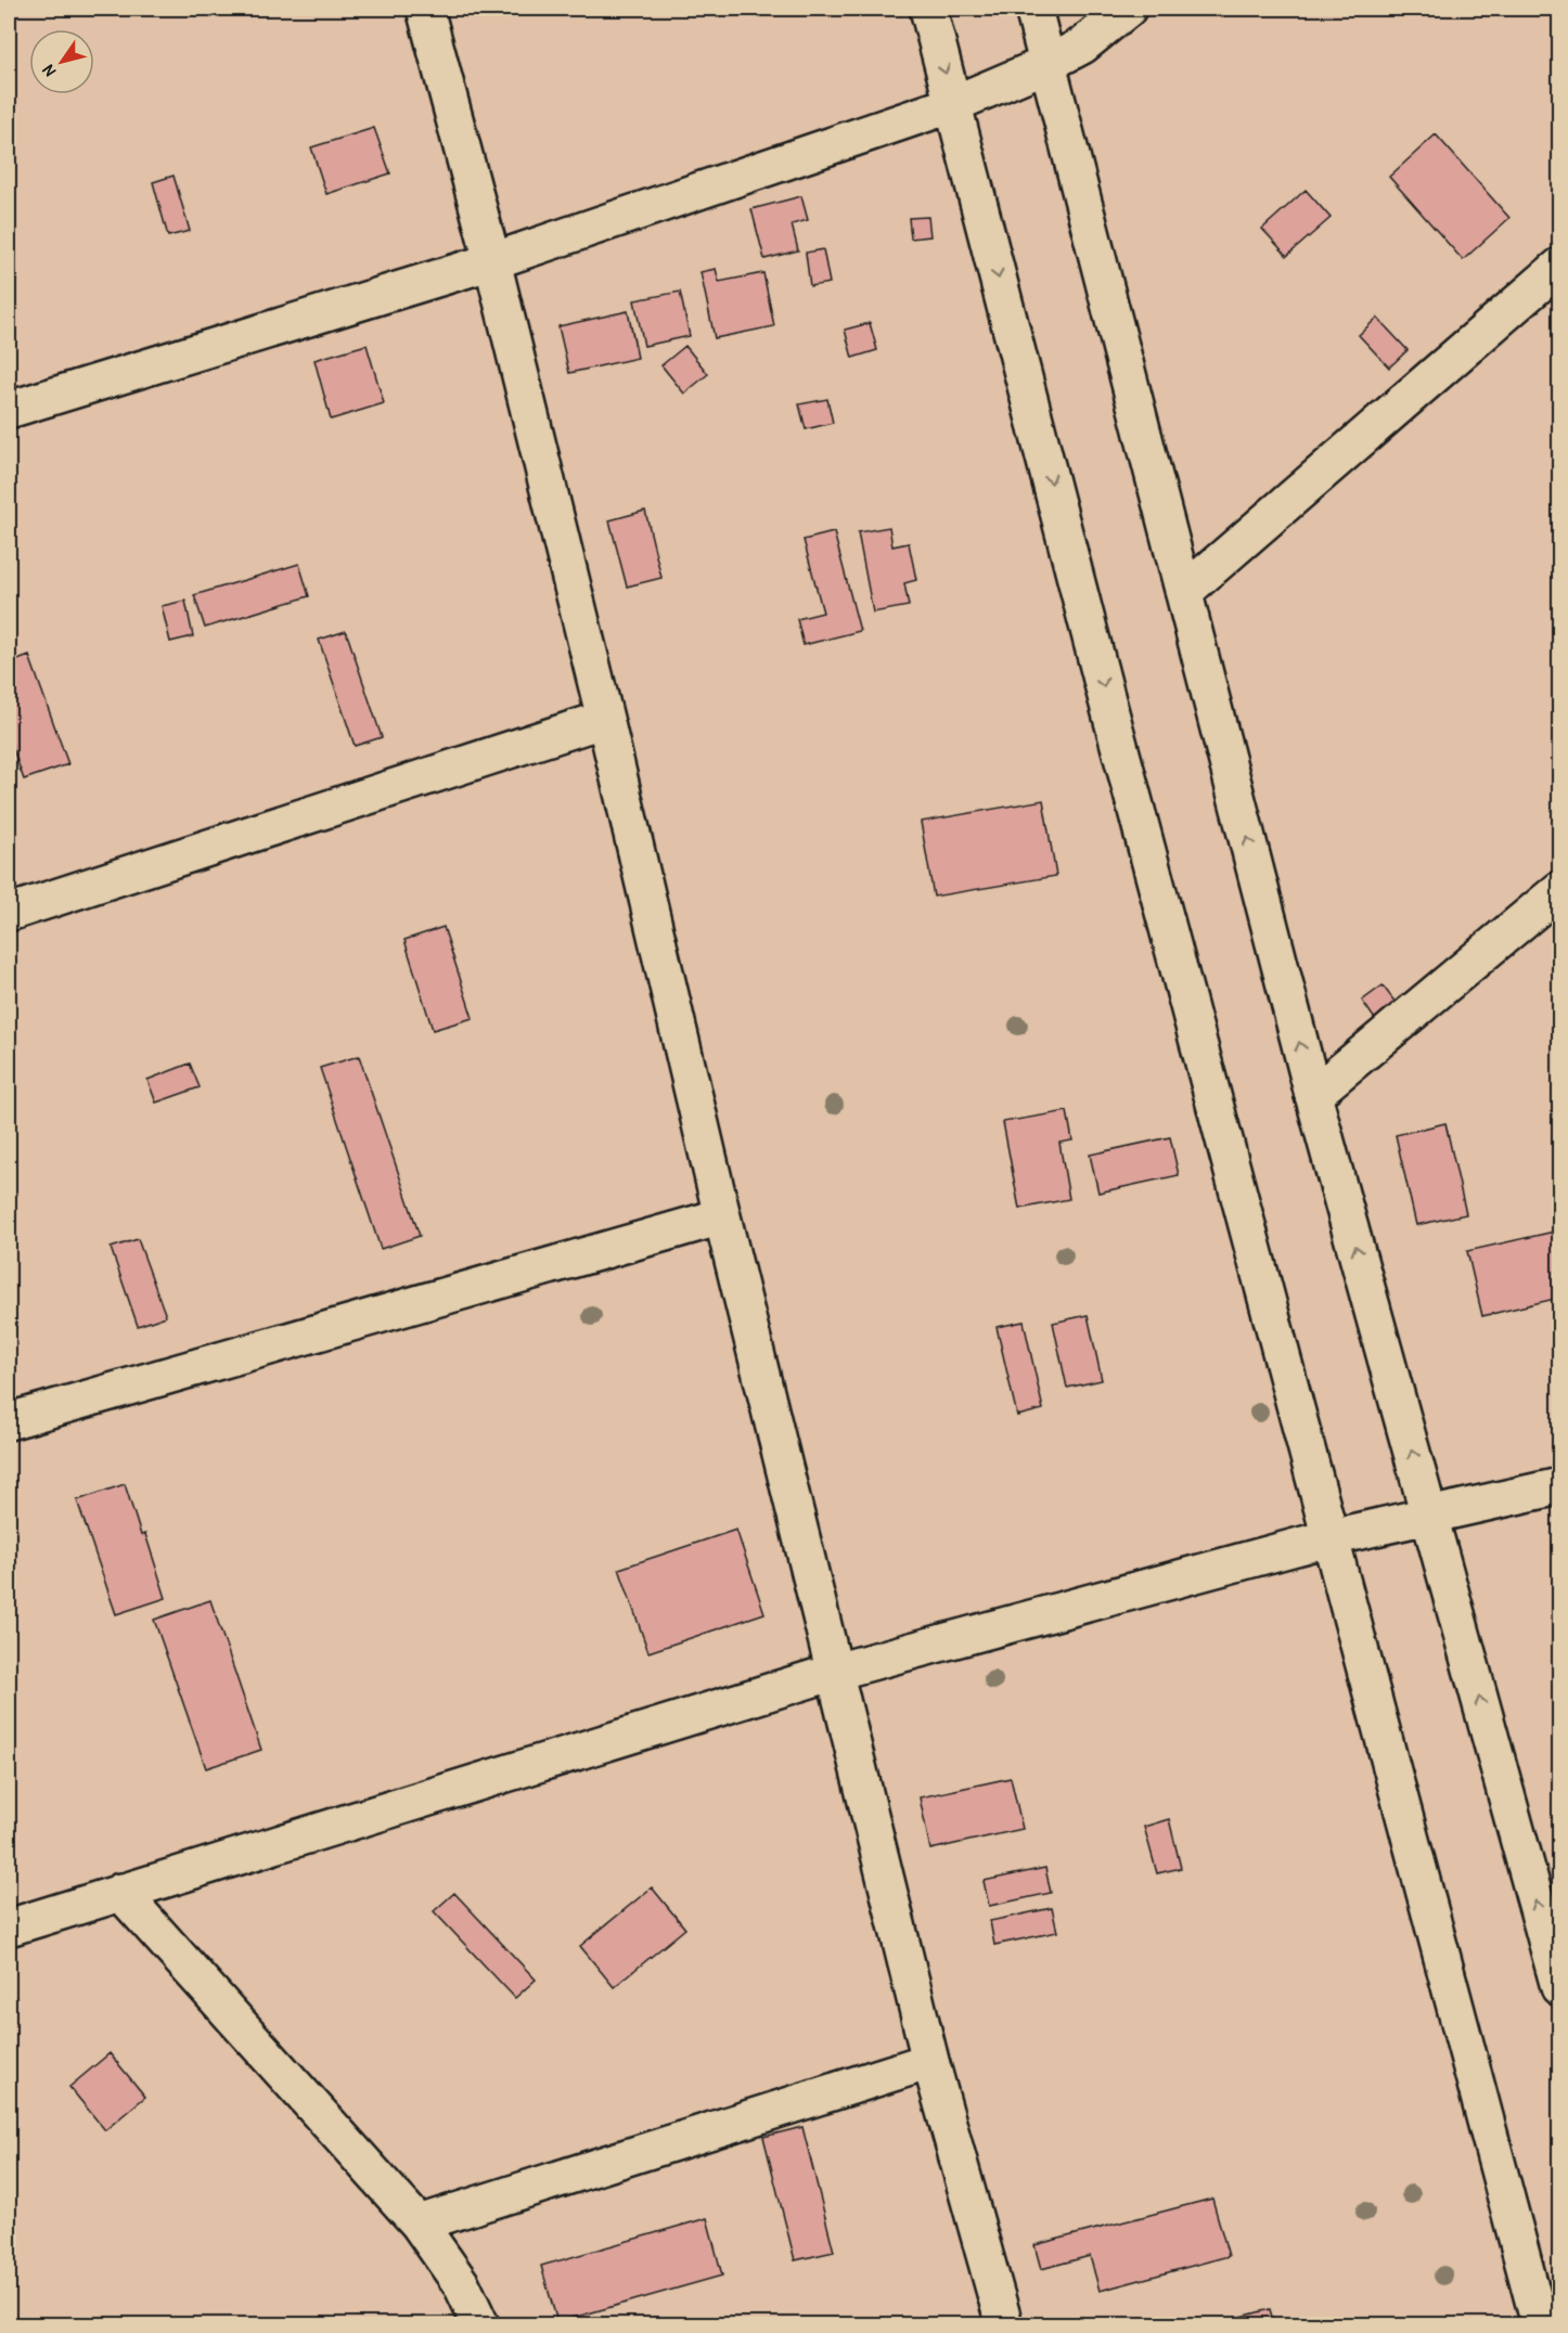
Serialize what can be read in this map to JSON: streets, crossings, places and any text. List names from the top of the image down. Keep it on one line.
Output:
{"north":"bottom left"}
